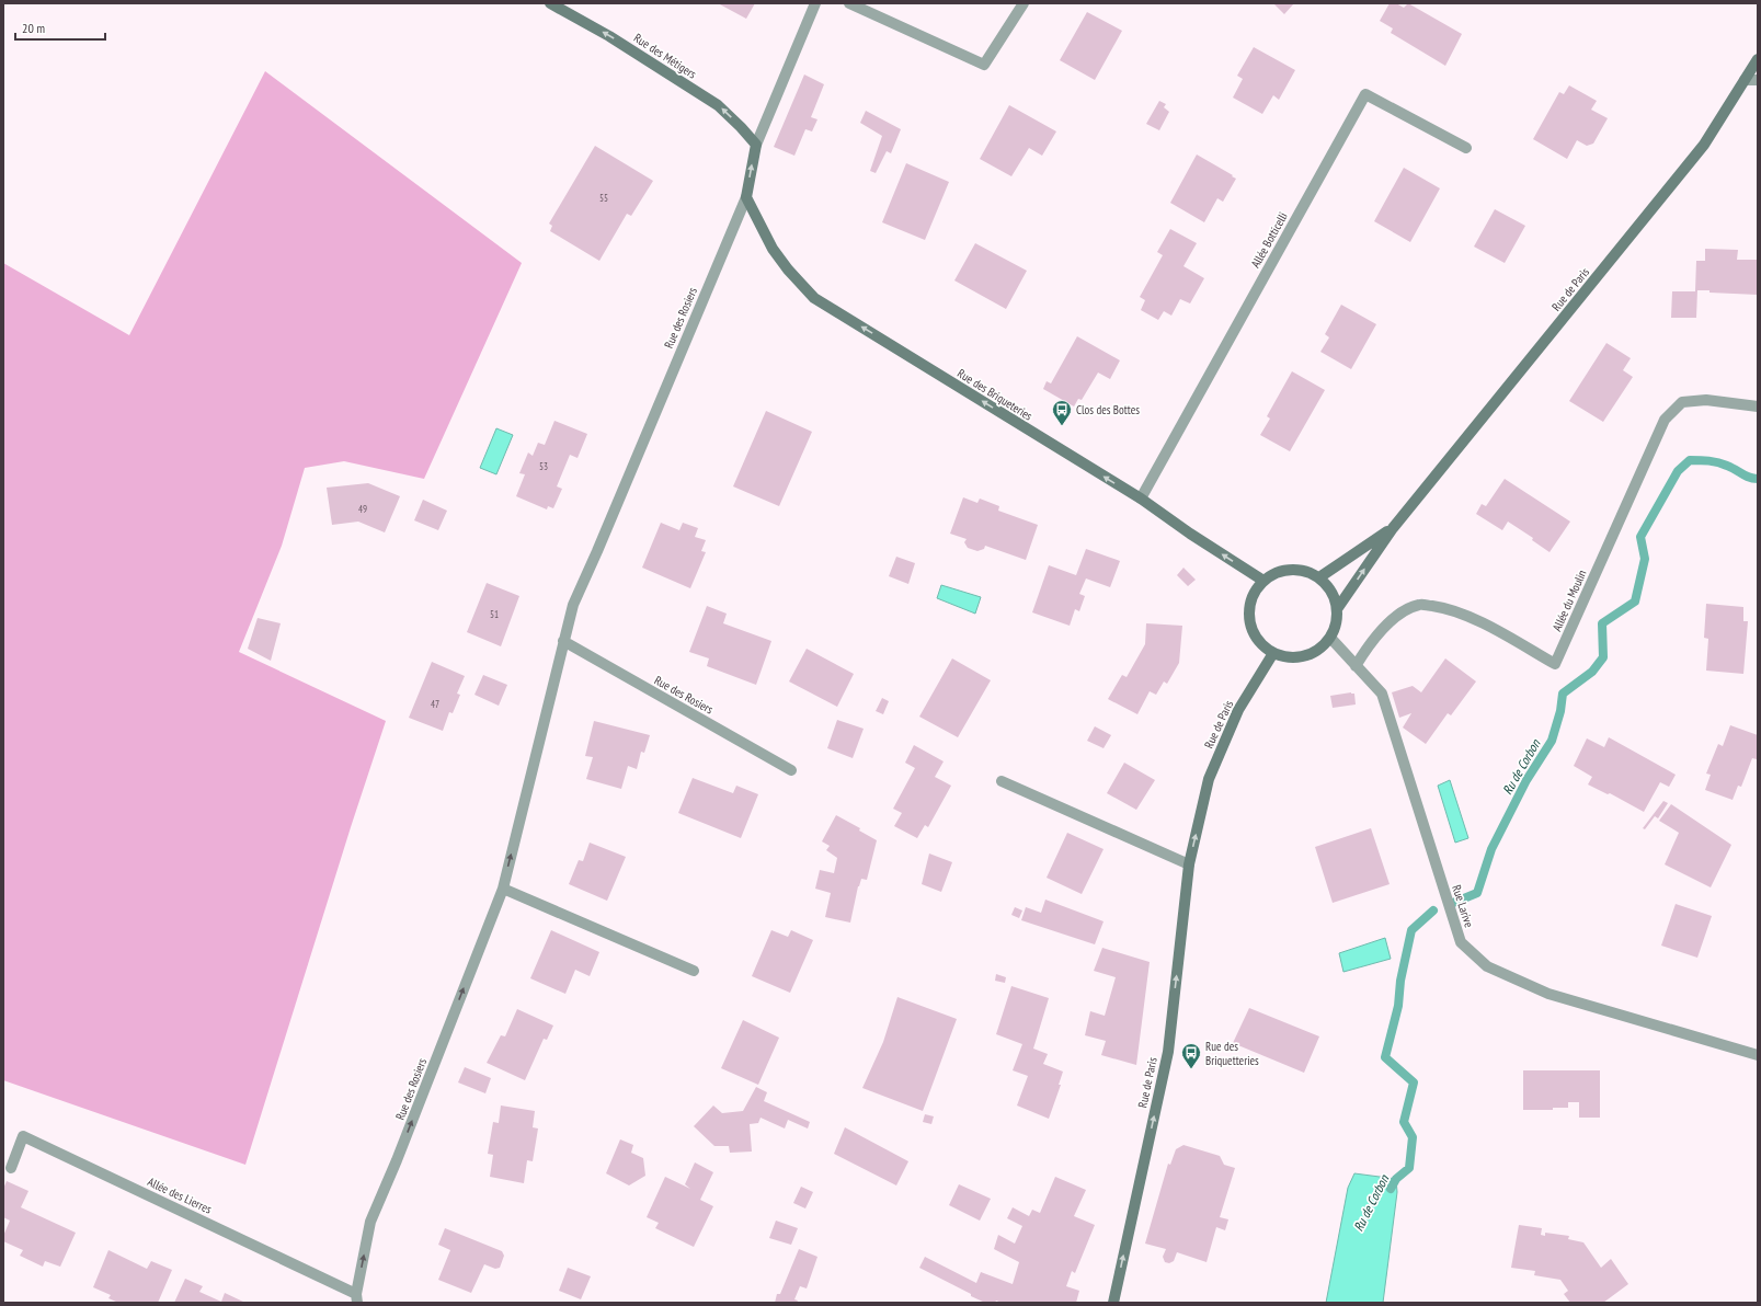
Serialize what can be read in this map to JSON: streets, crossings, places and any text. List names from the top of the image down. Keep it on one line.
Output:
{"streets":{"main road":["Rue des Métigers","Rue de Paris","Rue des Rosiers","Rue des Briqueteries"],"street":["Allée Botticelli","Allée du Moulin","Rue Larive","Allée des Lierres"]},"crossings":[["Rue des Métigers","Rue des Rosiers"],["Allée Botticelli","Rue des Briqueteries"],["Rue de Paris","Rue des Briqueteries"],["Rue de Paris","Rue Larive"],["Rue des Rosiers","Rue des Briqueteries"],["Rue des Rosiers","Allée des Lierres"],["Rue des Briqueteries","Rue Larive"],["Allée du Moulin","Rue Larive"]],"one_way":["Rue des Métigers","Rue de Paris","Rue des Rosiers","Rue des Briqueteries"],"water":["Ru de Corbon"],"places":{"bus stop":["Clos des Bottes","Rue des Briquetteries"]},"house_numbers":["55","53","49","51","47"],"scale_bar":"20 m"}
